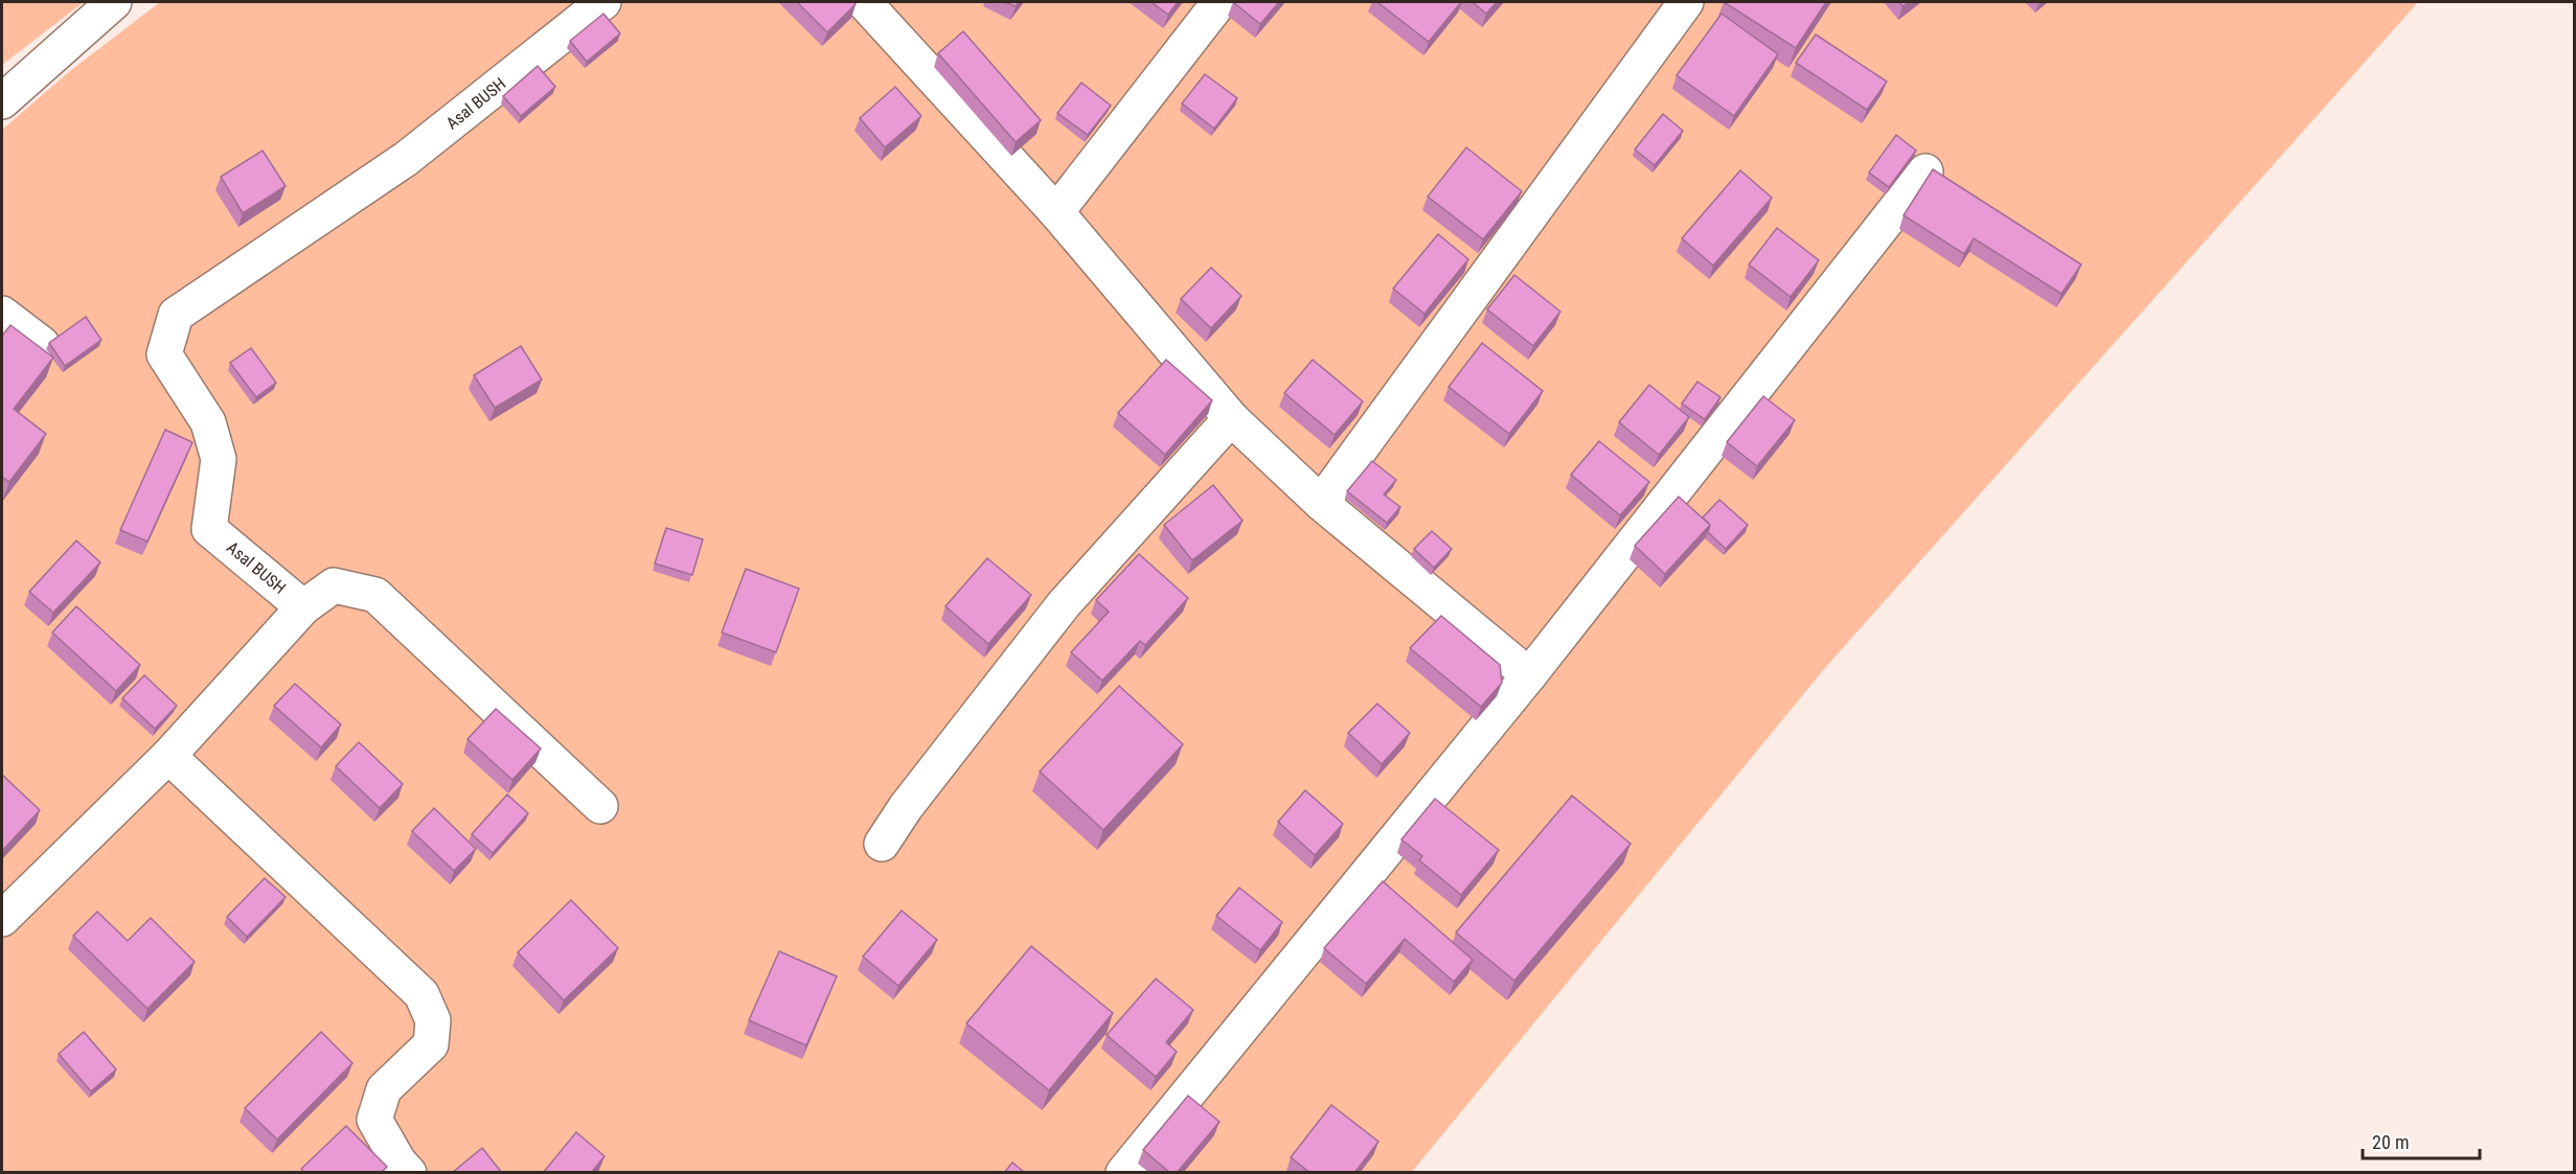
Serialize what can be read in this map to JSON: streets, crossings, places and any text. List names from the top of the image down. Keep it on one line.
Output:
{"streets":{"street":["Asal BUSH"]},"scale_bar":"20 m"}
